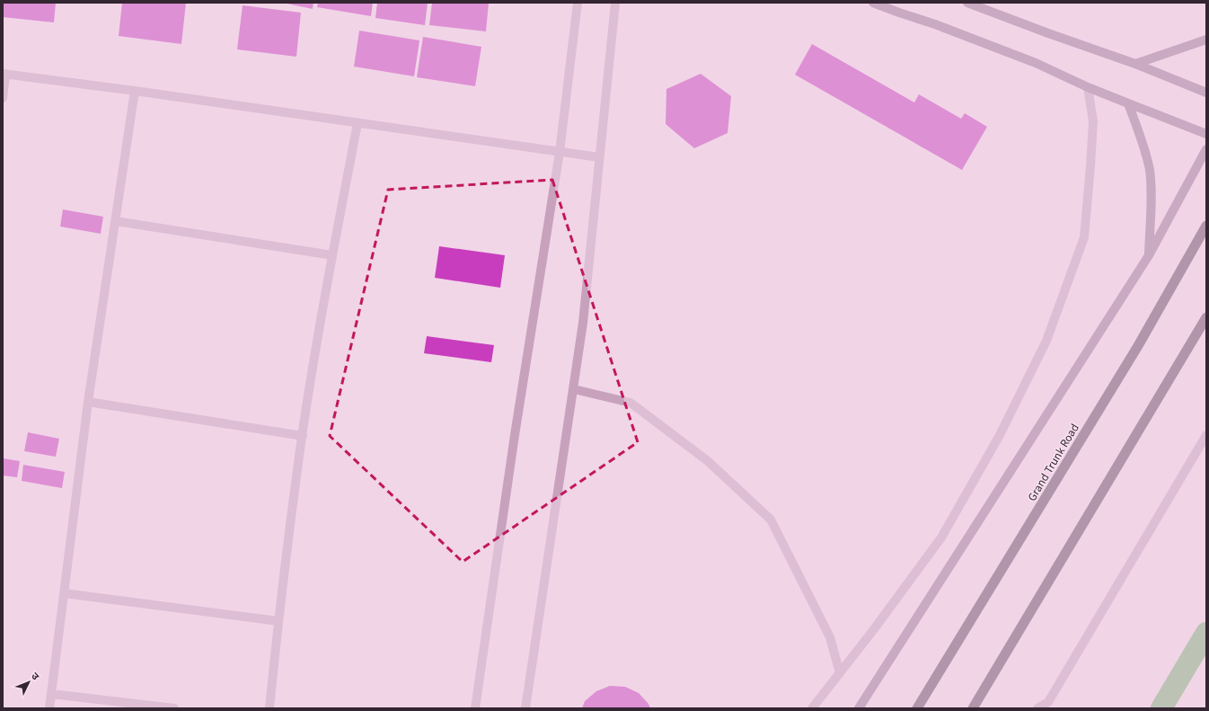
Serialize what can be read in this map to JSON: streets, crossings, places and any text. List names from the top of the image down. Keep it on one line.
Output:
{"streets":{"highway":["Grand Trunk Road"]},"north":"top right"}
